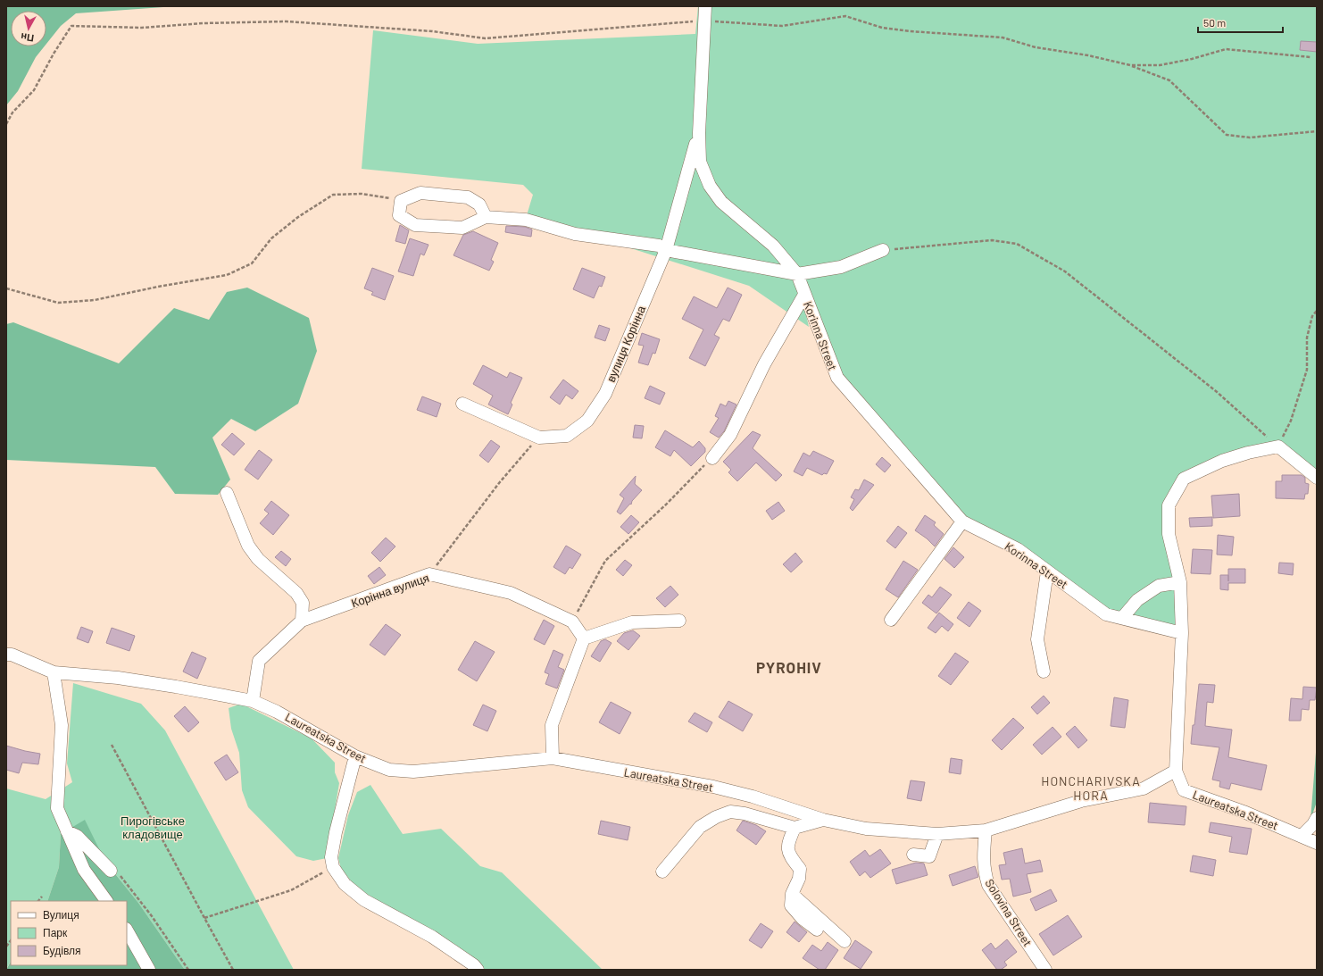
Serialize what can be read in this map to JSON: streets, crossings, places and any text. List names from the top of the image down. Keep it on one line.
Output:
{"streets":{"street":["Korinna Street","вулиця Корінна","Корінна вулиця","Laureatska Street","Solovina Street"]},"crossings":[["Корінна вулиця","Laureatska Street"],["Laureatska Street","Solovina Street"]],"districts":["PYROHIV","HONCHARIVSKA HORA"],"parks":["Пирогівське кладовище"],"legend":["Вулиця","Парк","Будівля"],"scale_bar":"50 m","north":"bottom"}
